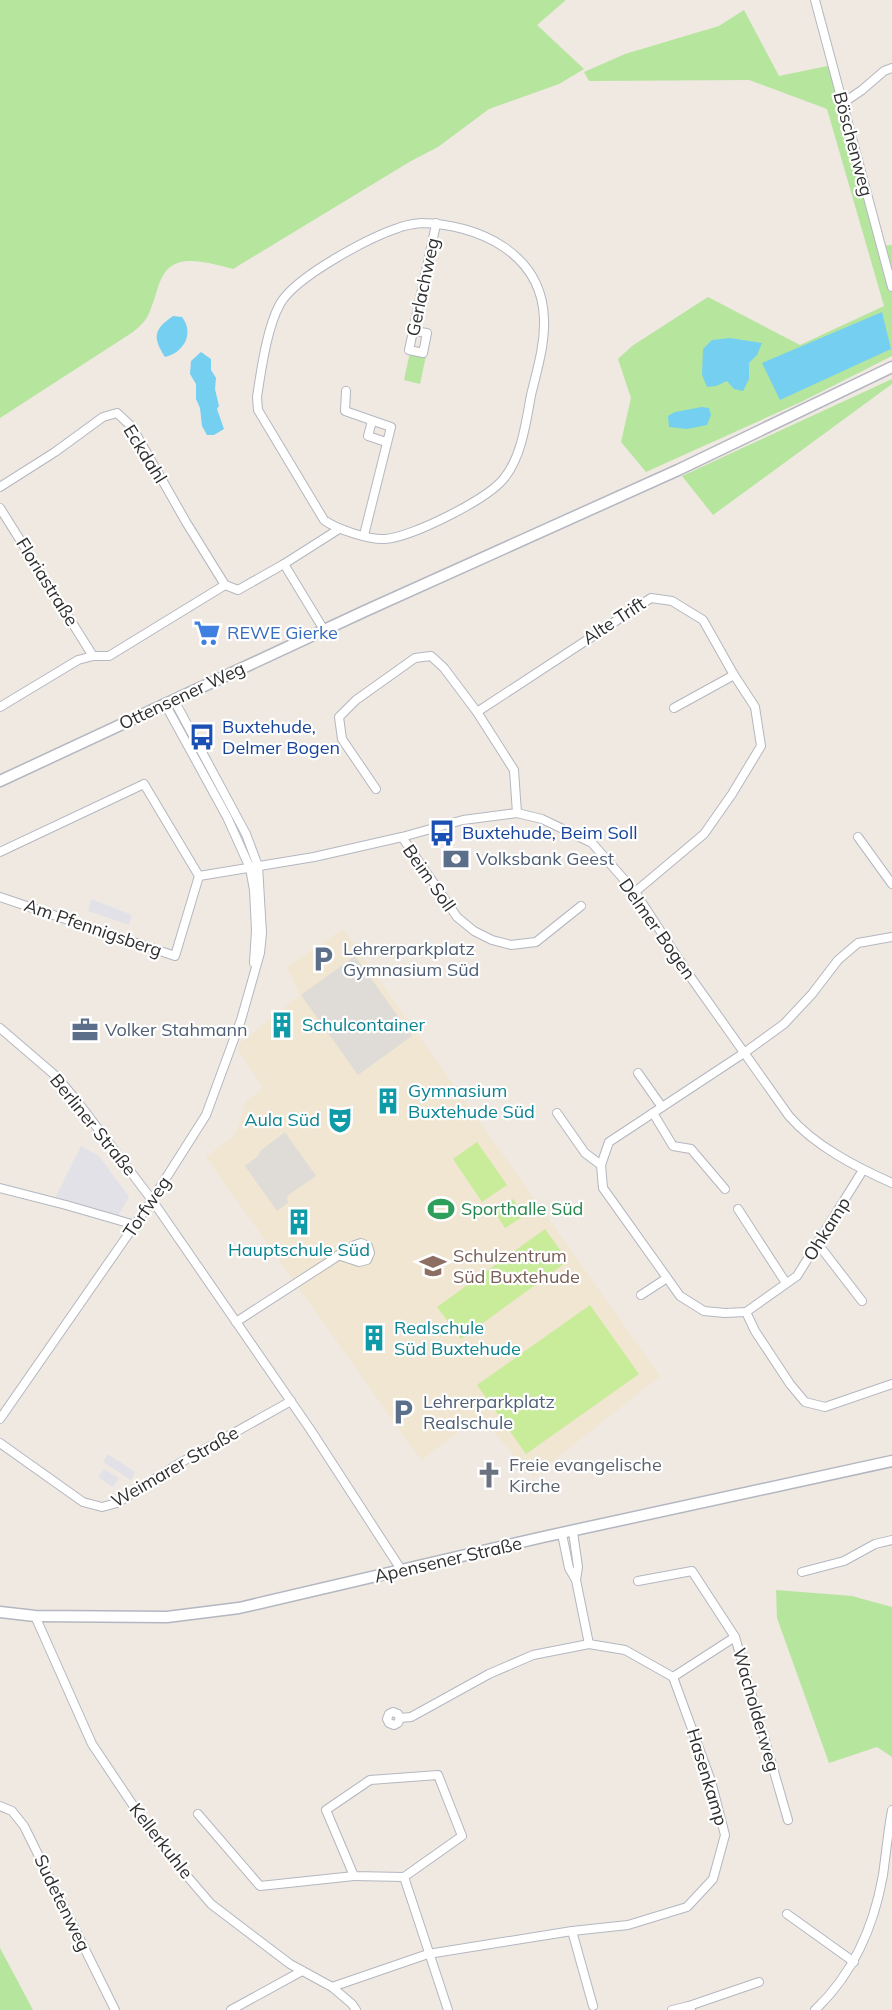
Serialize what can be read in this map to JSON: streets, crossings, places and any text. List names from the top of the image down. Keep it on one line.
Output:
{"streets":{"street":["Böschenweg","Gerlachweg","Eckdahl","Floriastraße","Alte Trift","Ottensener Weg","Beim Soll","Am Pfennigsberg","Delmer Bogen","Berliner Straße","Torfweg","Ohkamp","Weimarer Straße","Apensener Straße","Wacholderweg","Hasenkamp","Kellerkuhle","Sudetenweg"]},"crossings":[["Alte Trift","Delmer Bogen"],["Ottensener Weg","Torfweg"],["Beim Soll","Delmer Bogen"],["Delmer Bogen","Torfweg"],["Delmer Bogen","Ohkamp"],["Berliner Straße","Torfweg"],["Berliner Straße","Weimarer Straße"],["Berliner Straße","Apensener Straße"],["Apensener Straße","Kellerkuhle"],["Wacholderweg","Hasenkamp"],["Hasenkamp","Kellerkuhle"]],"places":{"supermarket":["REWE Gierke"],"bus stop":["Buxtehude, Delmer Bogen","Buxtehude, Beim Soll"],"bank":["Volksbank Geest"],"parking":["Lehrerparkplatz Gymnasium Süd","Lehrerparkplatz Realschule"],"building":["Schulcontainer","Gymnasium Buxtehude Süd","Hauptschule Süd","Realschule Süd Buxtehude"],"office":["Volker Stahmann"],"theatre":["Aula Süd"],"sports":["Sporthalle Süd"],"school or university":["Schulzentrum Süd Buxtehude"],"church":["Freie evangelische Kirche"]}}
